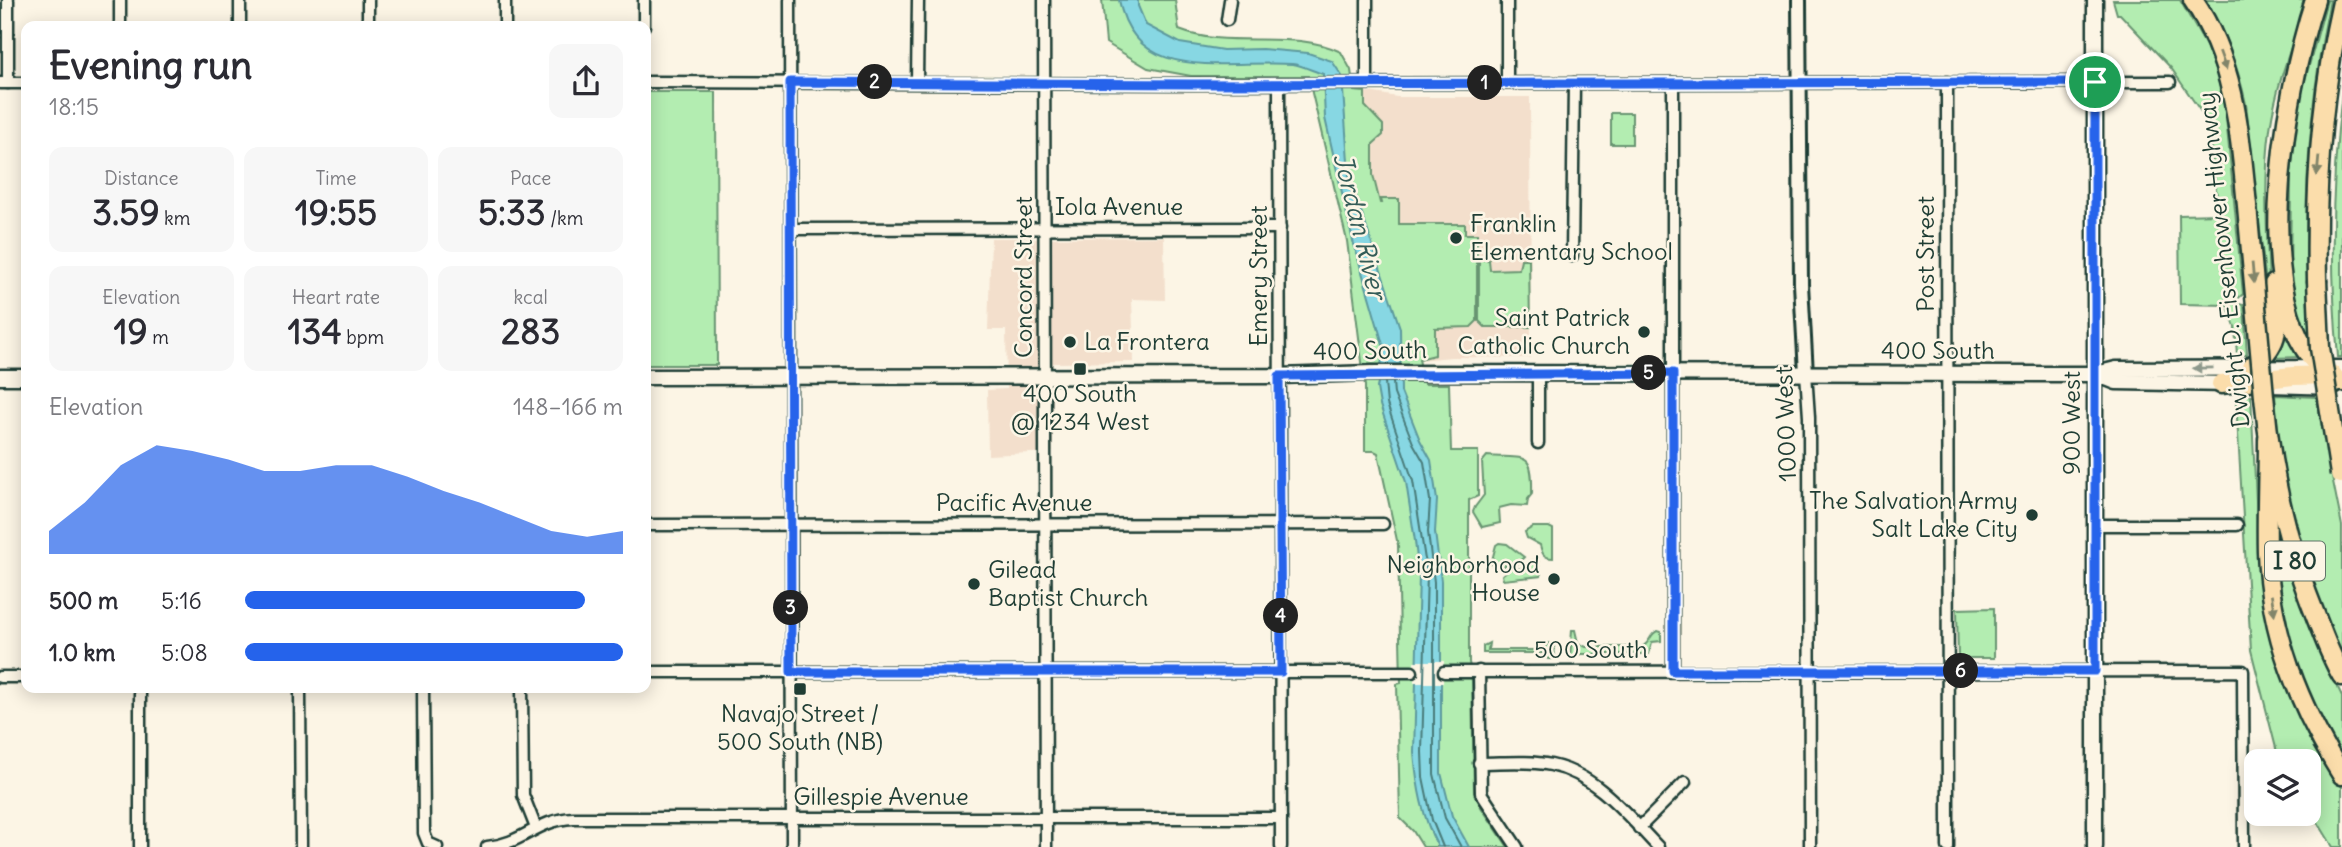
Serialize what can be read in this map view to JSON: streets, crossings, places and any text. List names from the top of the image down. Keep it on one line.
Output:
{"streets":{"highway":["Dwight D. Eisenhower Highway","I 80"],"main road":["400 South","900 West"],"street":["Iola Avenue","Post Street","Emery Street","Concord Street","1000 West","Pacific Avenue","500 South","Gillespie Avenue"]},"crossings":[["Iola Avenue","Emery Street"],["Iola Avenue","Concord Street"],["Post Street","400 South"],["Post Street","500 South"],["Dwight D. Eisenhower Highway","I 80"],["Emery Street","400 South"],["Emery Street","Pacific Avenue"],["Emery Street","Gillespie Avenue"],["Concord Street","400 South"],["Concord Street","Pacific Avenue"],["Concord Street","Gillespie Avenue"],["400 South","900 West"],["400 South","1000 West"],["900 West","500 South"],["1000 West","500 South"]],"water":["Jordan River"],"places":{"other":["Franklin Elementary School","Saint Patrick Catholic Church","La Frontera","The Salvation Army Salt Lake City","Neighborhood House","Gilead Baptist Church"],"transit":["400 South @ 1234 West","Navajo Street / 500 South (NB)"]},"page":{"heading":["Evening run","18:15"],"pins":["2","1","5","3","4","6"],"stats":[["Distance","3.59 km"],["Time","19:55"],["Pace","5:33 /km"],["Elevation","19 m"],["Heart rate","134 bpm"],["kcal","283"]],"chart":["Elevation","148–166 m"],"list":[{"name":"500 m","note":"5:16"},{"name":"1.0 km","note":"5:08"}]}}
